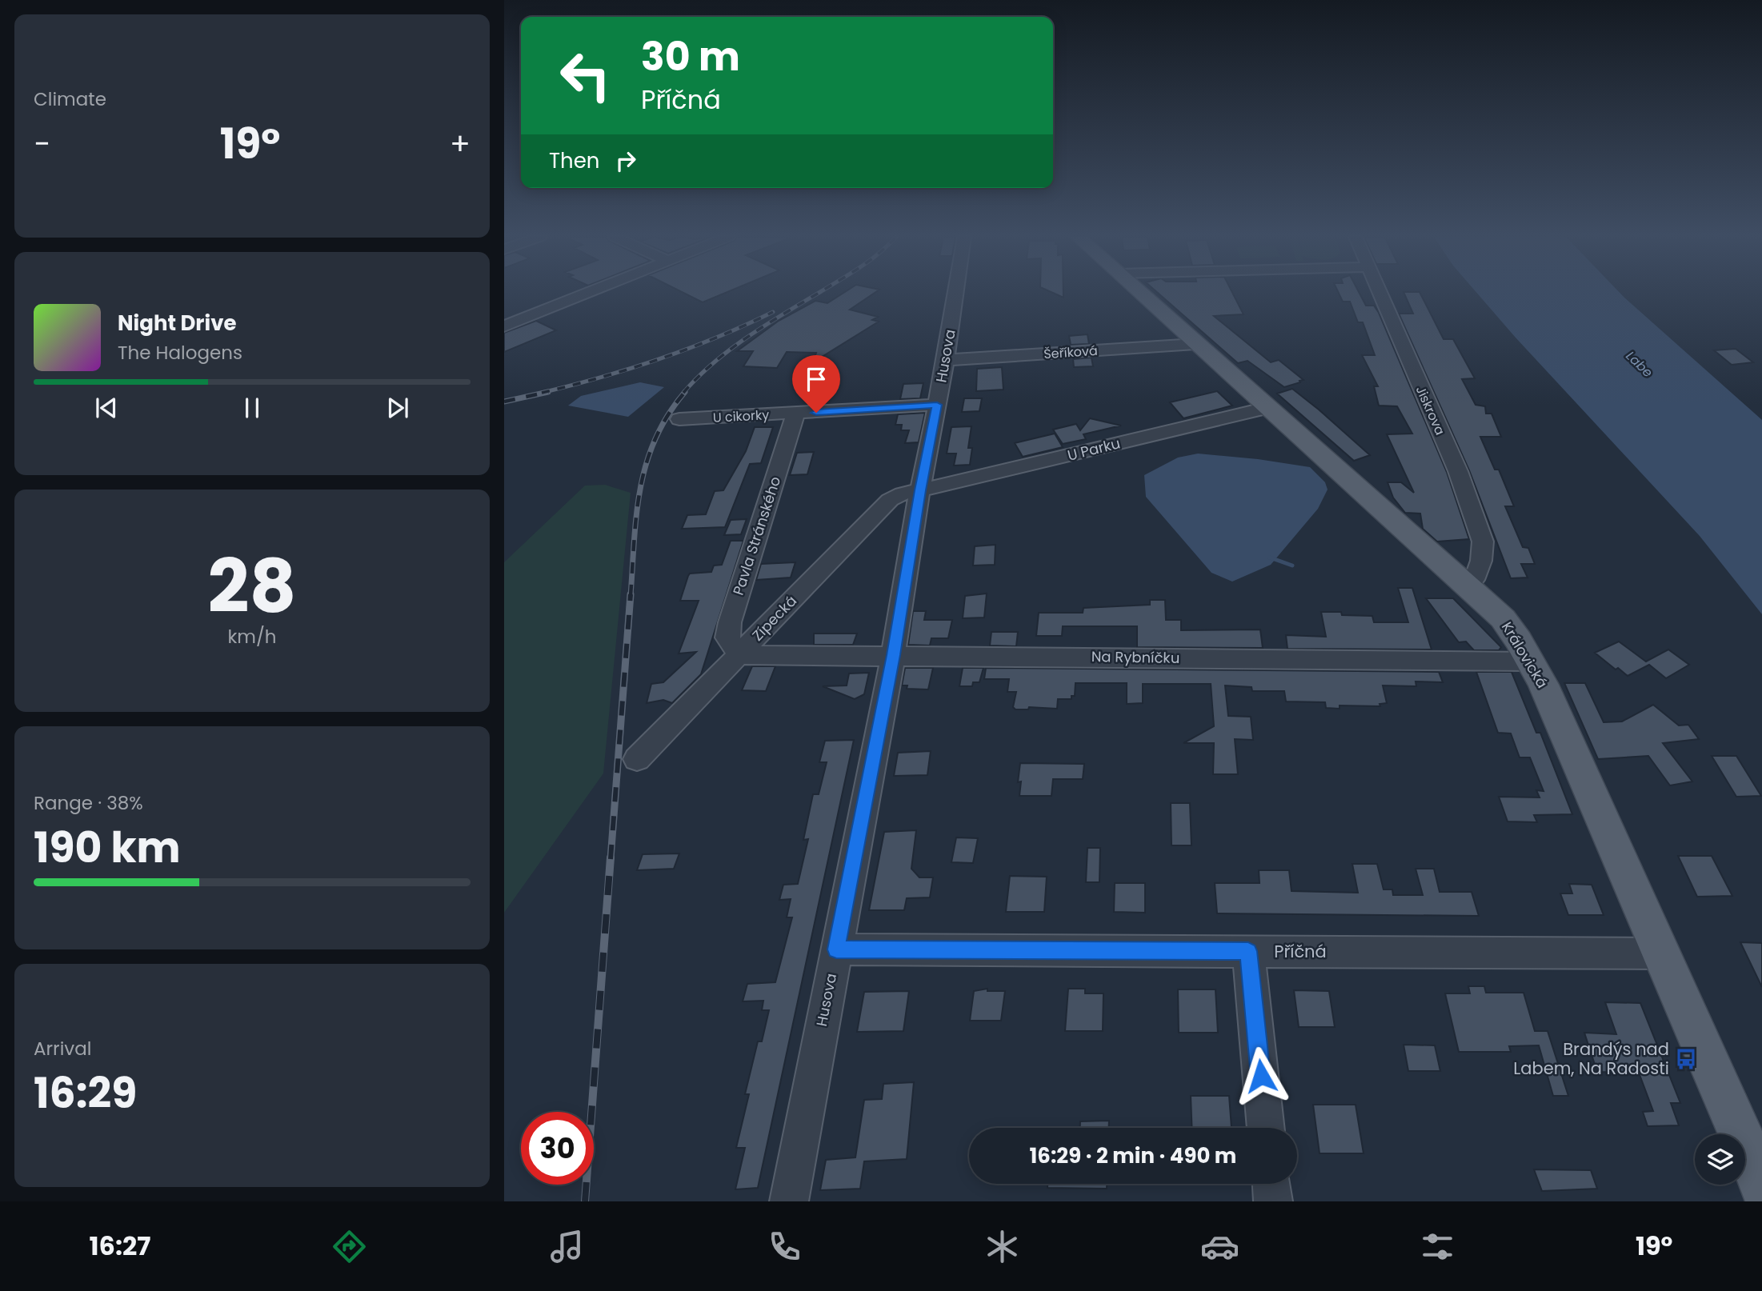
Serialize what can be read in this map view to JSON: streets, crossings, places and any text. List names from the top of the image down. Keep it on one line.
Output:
{"streets":{"main road":["Královická"],"street":["Šeříková","Husova","Jiskrova","U cikorky","U Parku","Pavla Stránského","Zípecká","Na Rybníčku","Příčná"]},"crossings":[["Šeříková","Husova"],["Šeříková","Královická"],["Husova","U cikorky"],["Husova","U Parku"],["Husova","Zípecká"],["Husova","Na Rybníčku"],["Husova","Příčná"],["Jiskrova","Královická"],["U cikorky","Pavla Stránského"],["U Parku","Zípecká"],["U Parku","Královická"],["Pavla Stránského","Zípecká"],["Pavla Stránského","Na Rybníčku"],["Zípecká","Na Rybníčku"],["Královická","Na Rybníčku"],["Královická","Příčná"]],"water":["Labe"],"places":{"bus stop":["Brandýs nad Labem, Na Radosti"]},"page":{"tile":["Climate",["28","km/h"],["Range · 38%","190 km"],["Arrival","16:29"]],"turn":["30 m","Příčná"],"heat":["−","19°","+"],"then":"Then","song":["Night Drive","The Halogens"],"limit":"30","trip":"16:29 · 2 min · 490 m","tabs":["16:27","19°"]}}
